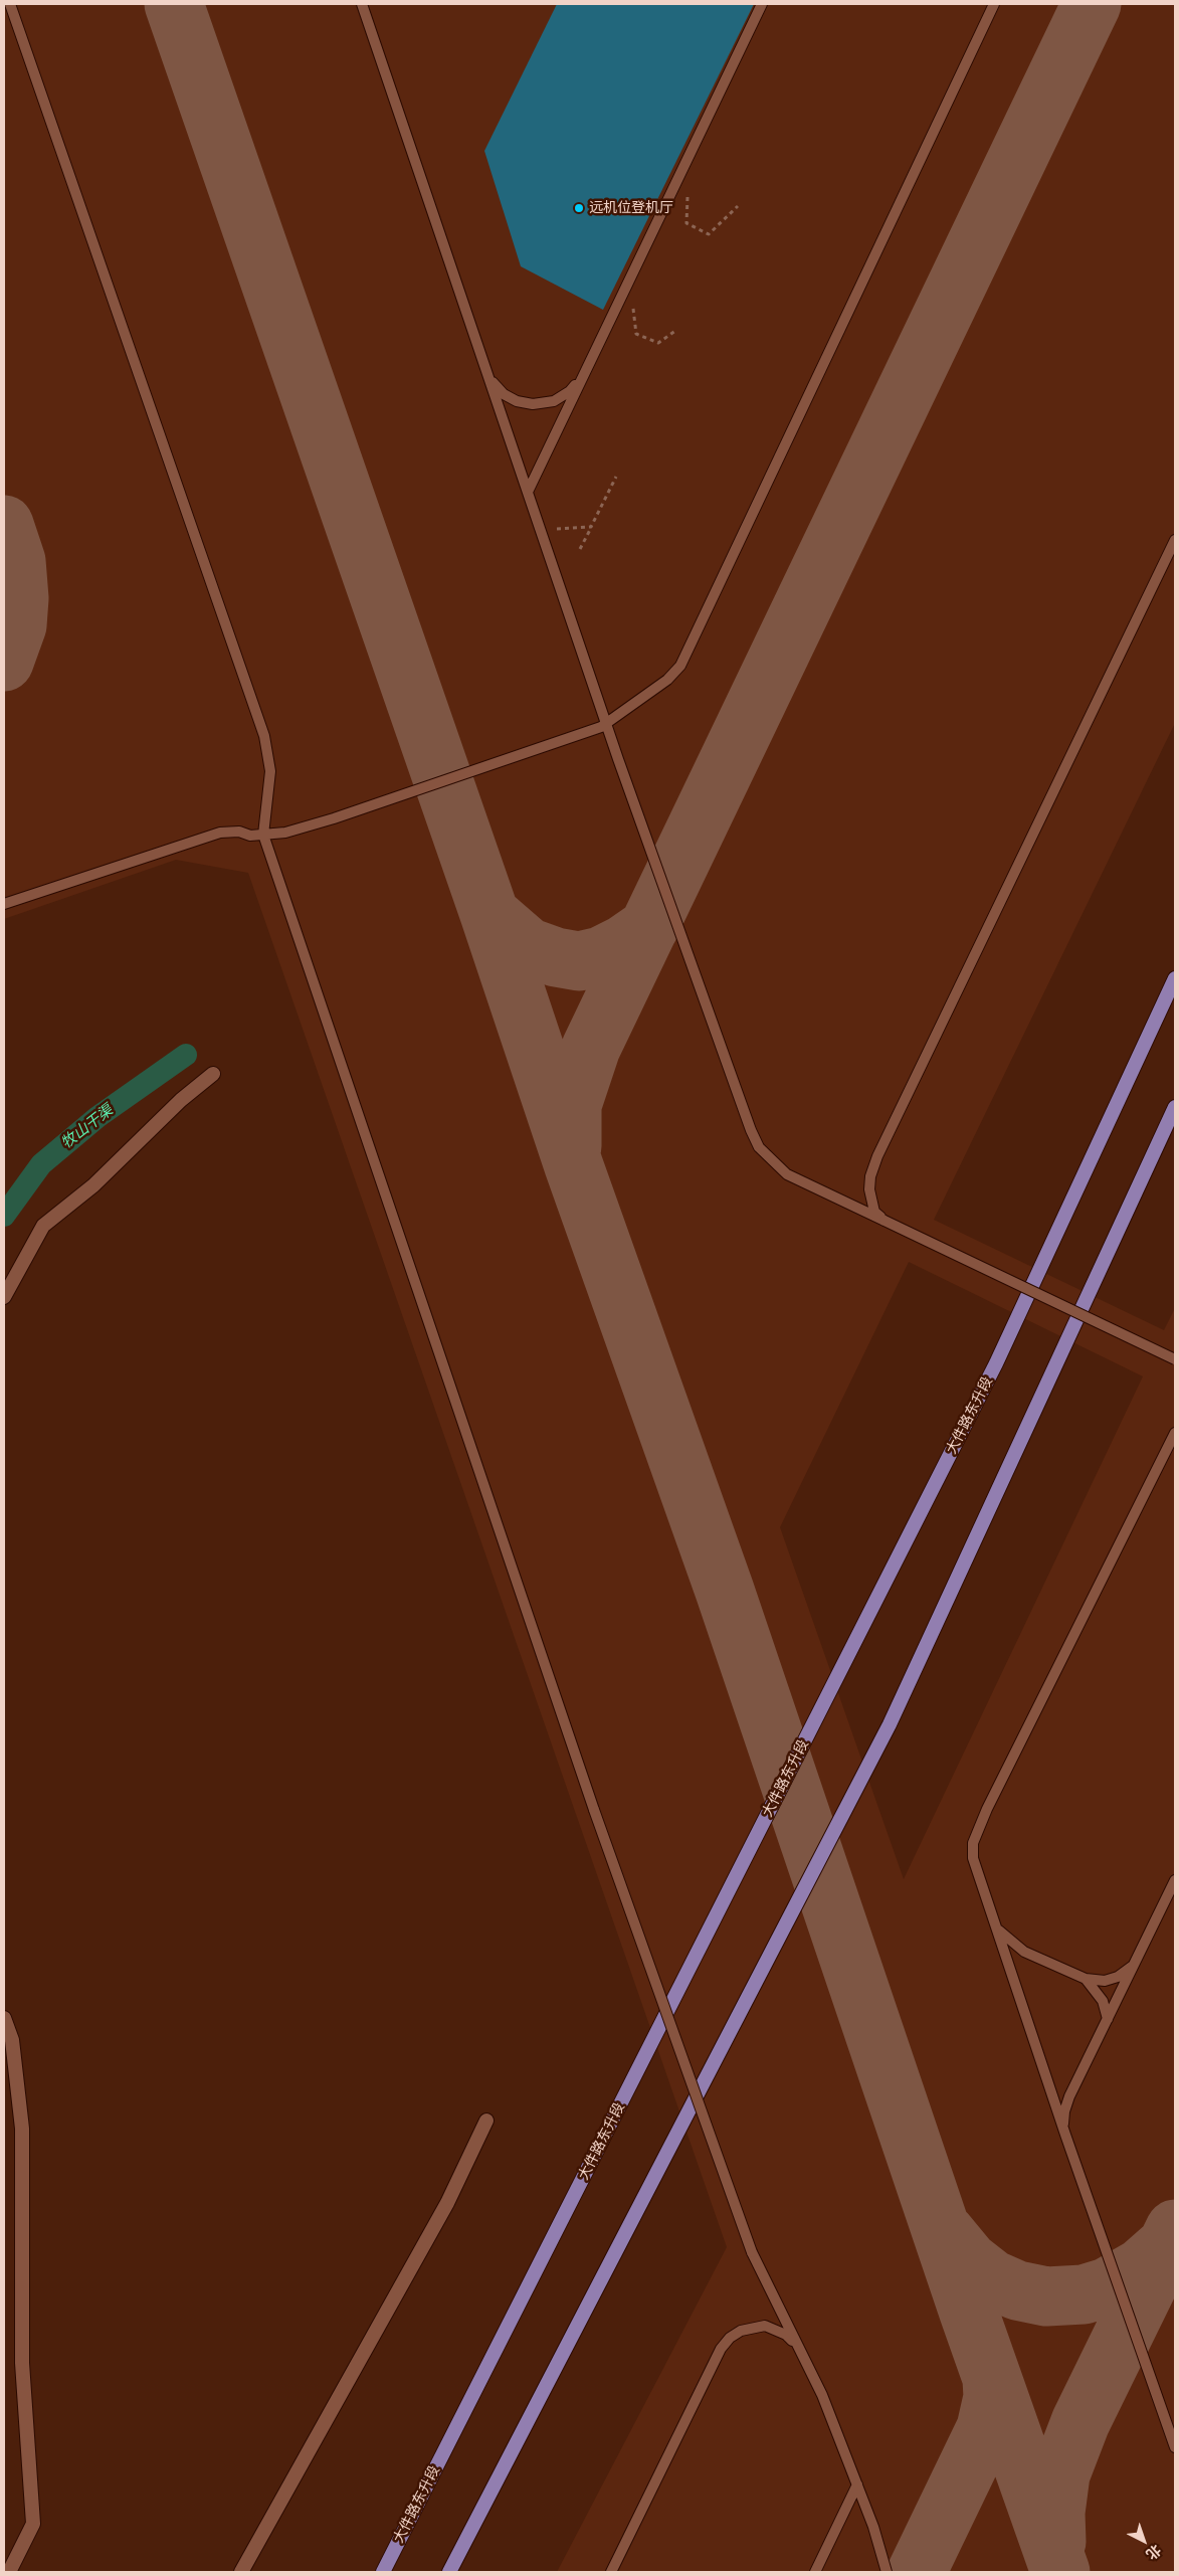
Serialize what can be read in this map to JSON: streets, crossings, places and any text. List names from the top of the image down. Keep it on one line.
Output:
{"streets":{"main road":["大件路东升段"]},"water":["牧山干渠"],"places":["远机位登机厅"],"north":"bottom right"}
